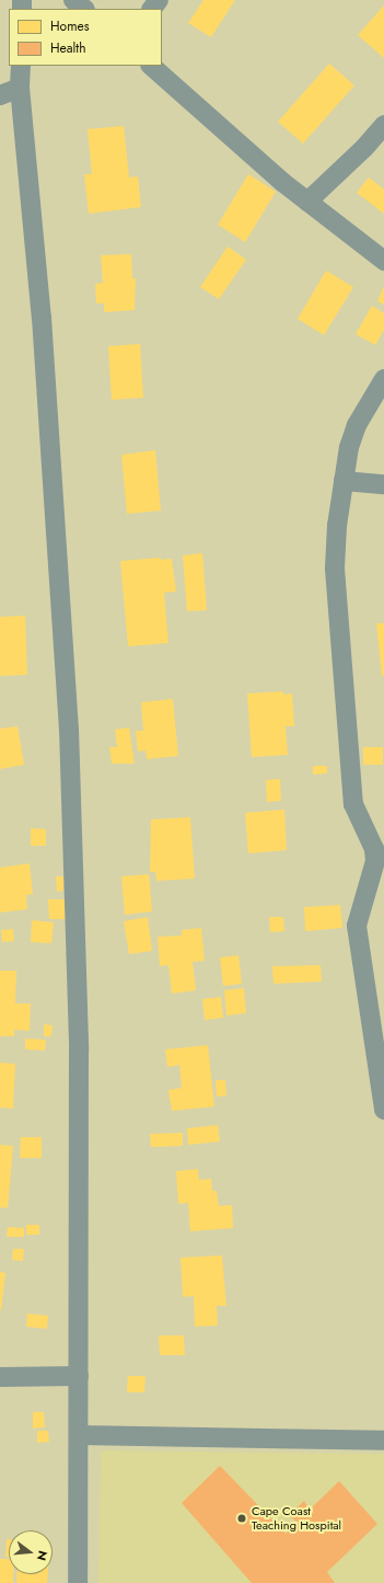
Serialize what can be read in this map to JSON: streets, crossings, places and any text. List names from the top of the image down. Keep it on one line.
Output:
{"places":["Cape Coast Teaching Hospital"],"legend":["Homes","Health"],"north":"right"}
